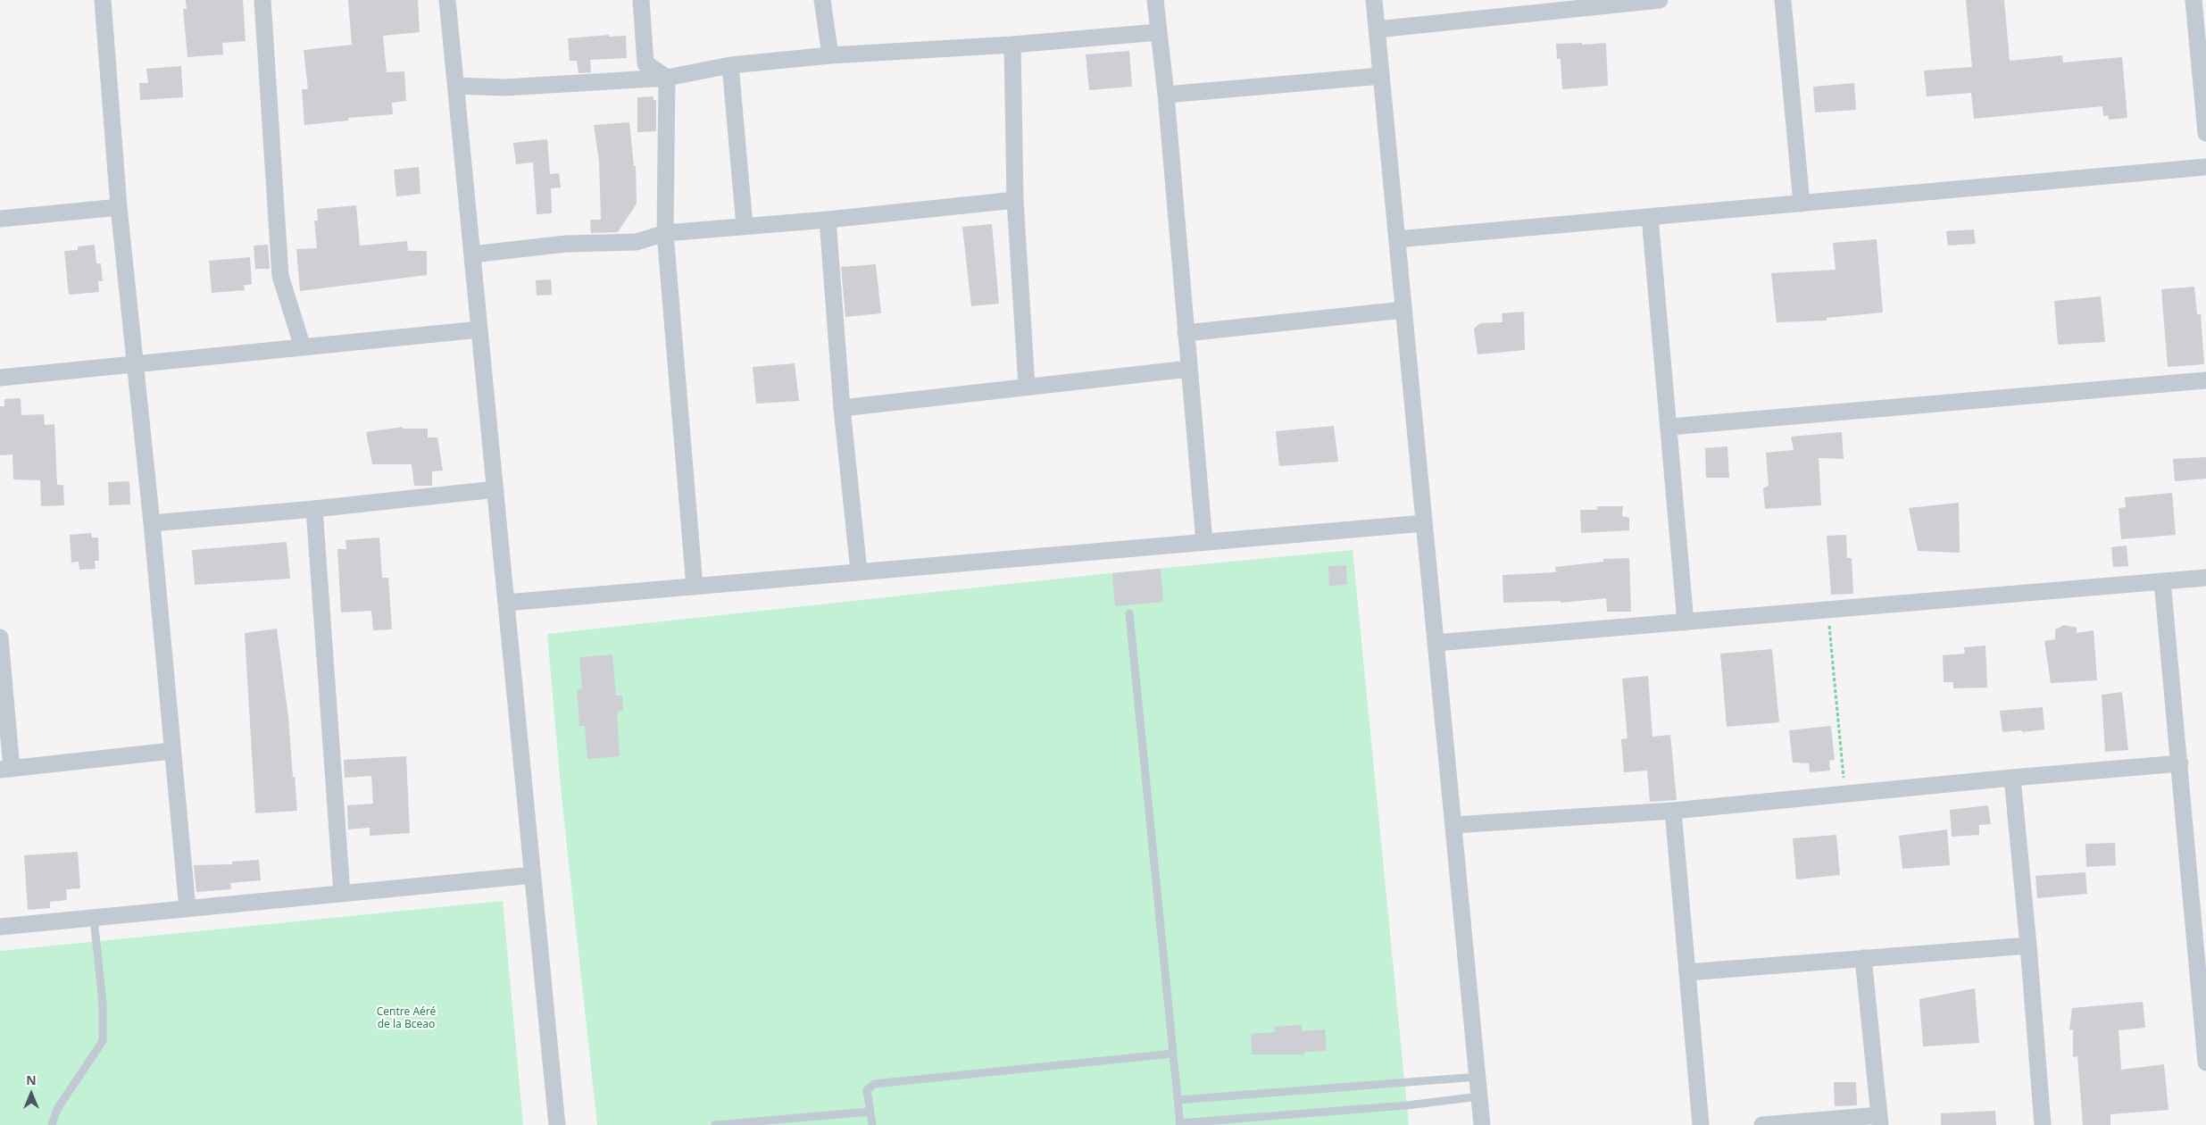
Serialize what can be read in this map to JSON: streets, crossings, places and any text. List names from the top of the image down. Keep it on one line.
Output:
{"parks":["Centre Aéré de la Bceao"],"north":"top"}
